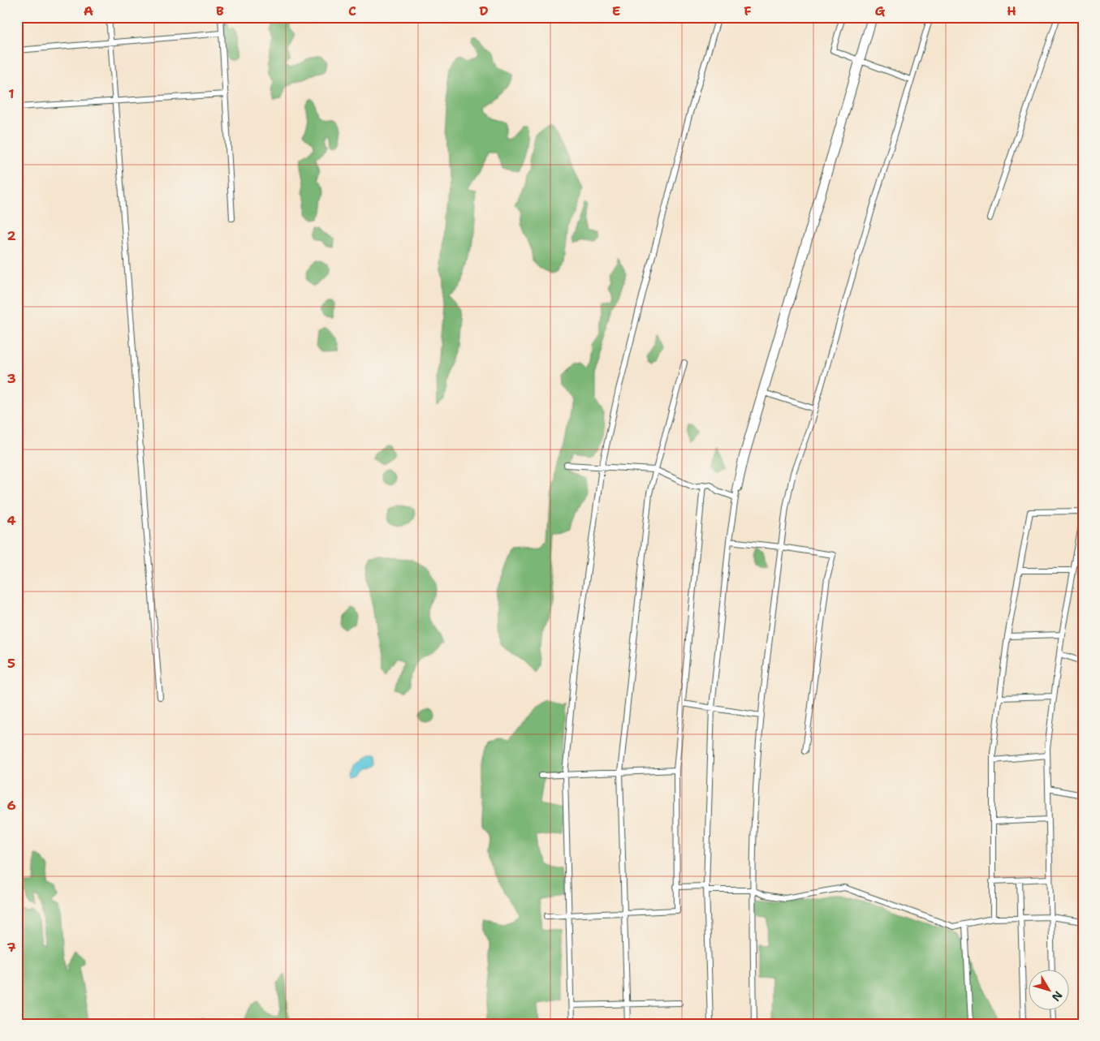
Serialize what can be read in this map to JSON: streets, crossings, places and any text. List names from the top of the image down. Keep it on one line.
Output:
{"north":"bottom right","grid":{"columns":["A","B","C","D","E","F","G","H"],"rows":["1","2","3","4","5","6","7"]}}
